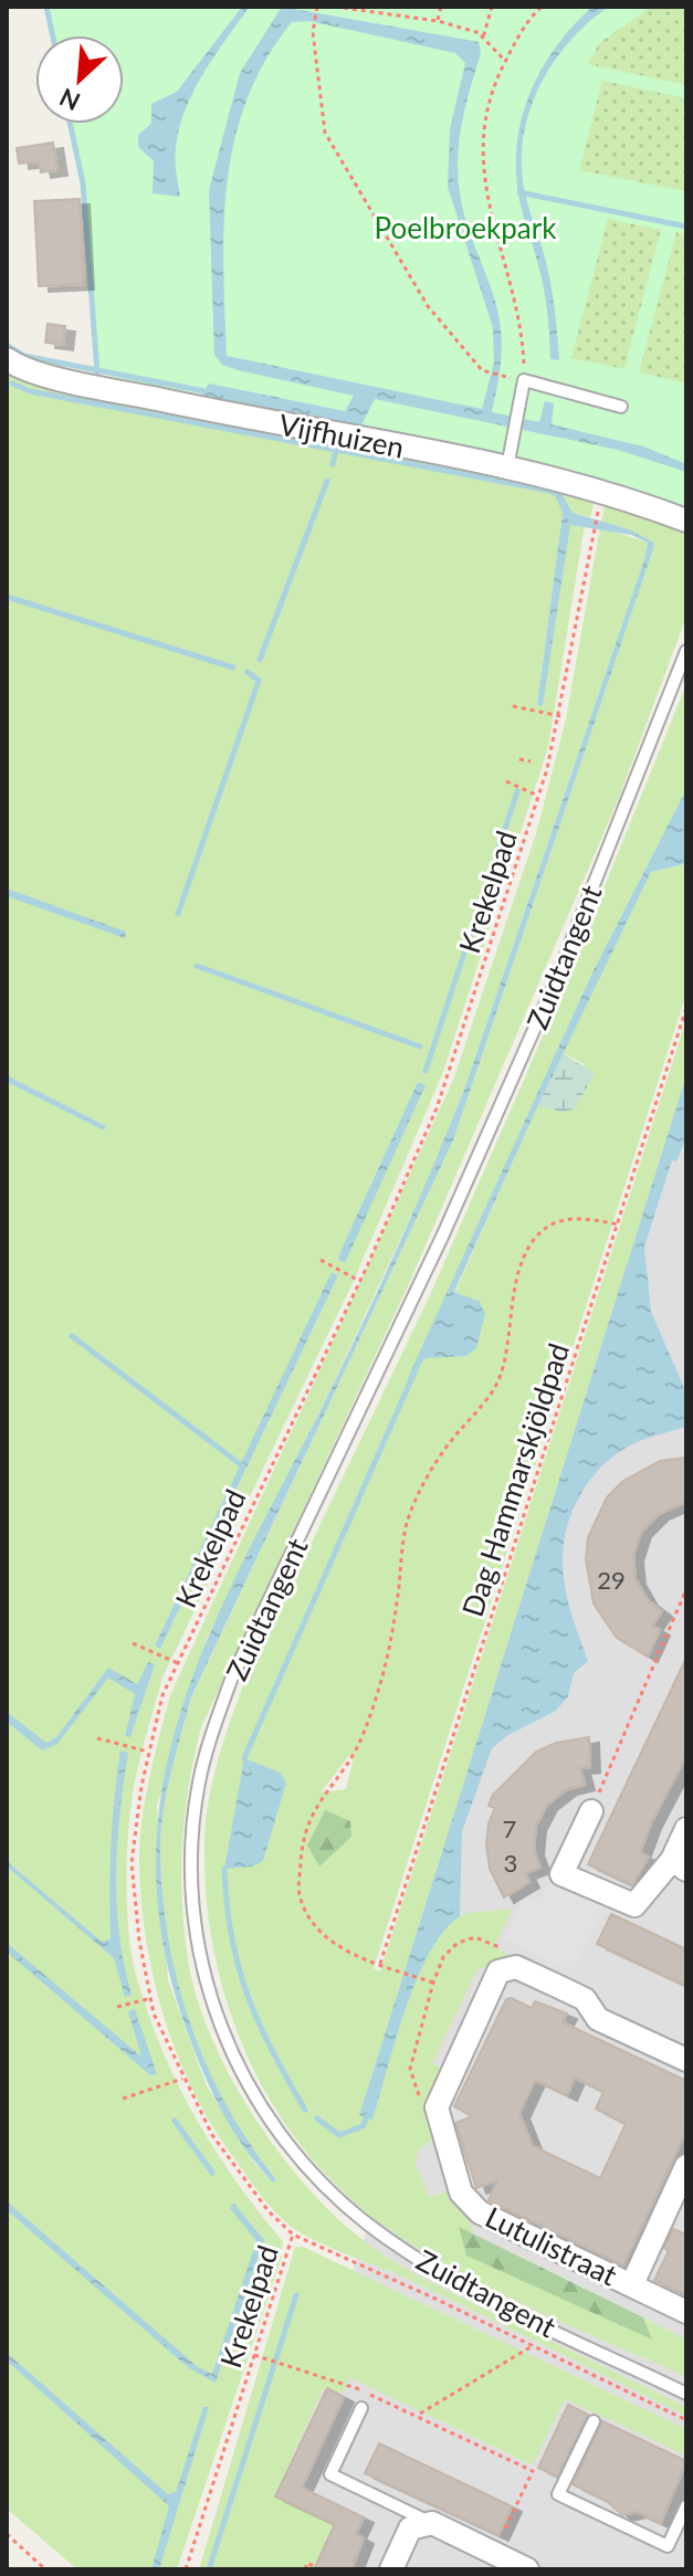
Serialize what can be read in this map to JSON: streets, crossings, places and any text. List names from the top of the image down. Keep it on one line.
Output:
{"streets":{"street":["Vijfhuizen","Lutulistraat"],"lane":["Zuidtangent"],"path":["Krekelpad","Dag Hammarskjöldpad"]},"parks":["Poelbroekpark"],"house_numbers":["29","7","3"],"north":"bottom left"}
